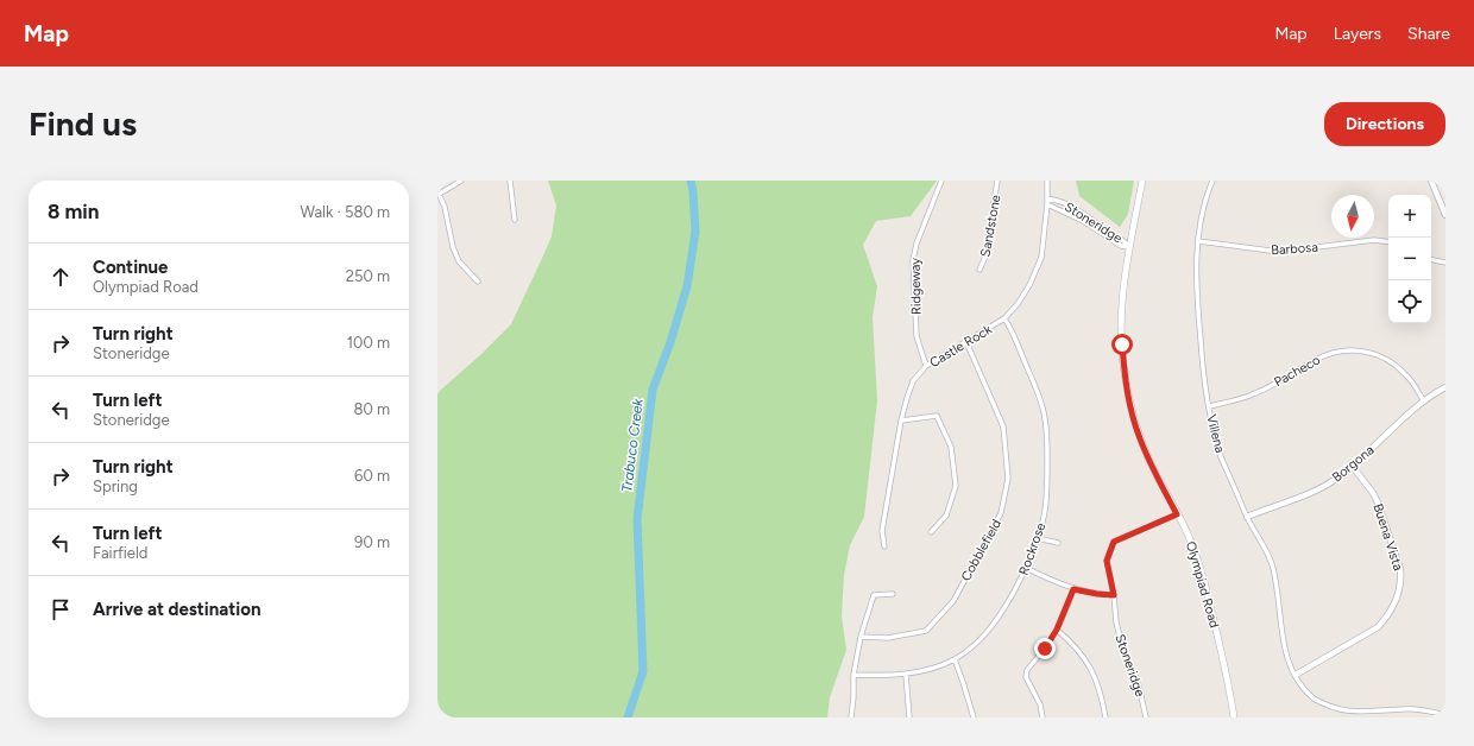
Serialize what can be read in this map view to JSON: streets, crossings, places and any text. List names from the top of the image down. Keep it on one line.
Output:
{"streets":{"main road":["Olympiad Road"],"street":["Stoneridge","Sandstone","Barbosa","Ridgeway","Castle Rock","Pacheco","Villena","Borgona","Buena Vista","Rockrose","Cobblefield"]},"crossings":[["Stoneridge","Castle Rock"],["Stoneridge","Olympiad Road"],["Barbosa","Villena"],["Ridgeway","Castle Rock"],["Castle Rock","Rockrose"],["Castle Rock","Cobblefield"],["Pacheco","Villena"],["Pacheco","Borgona"],["Villena","Borgona"],["Villena","Buena Vista"],["Borgona","Buena Vista"]],"water":["Trabuco Creek"],"north":"bottom","page":{"header":"Map","nav":["Map","Layers","Share"],"buttons":"Directions","title":"Find us","heading":["8 min","Walk · 580 m"],"map_buttons":["+","−"],"list":[["Continue","Olympiad Road","250 m"],["Turn right","Stoneridge","100 m"],["Turn left","Stoneridge","80 m"],["Turn right","Spring","60 m"],["Turn left","Fairfield","90 m"],"Arrive at destination"]}}
